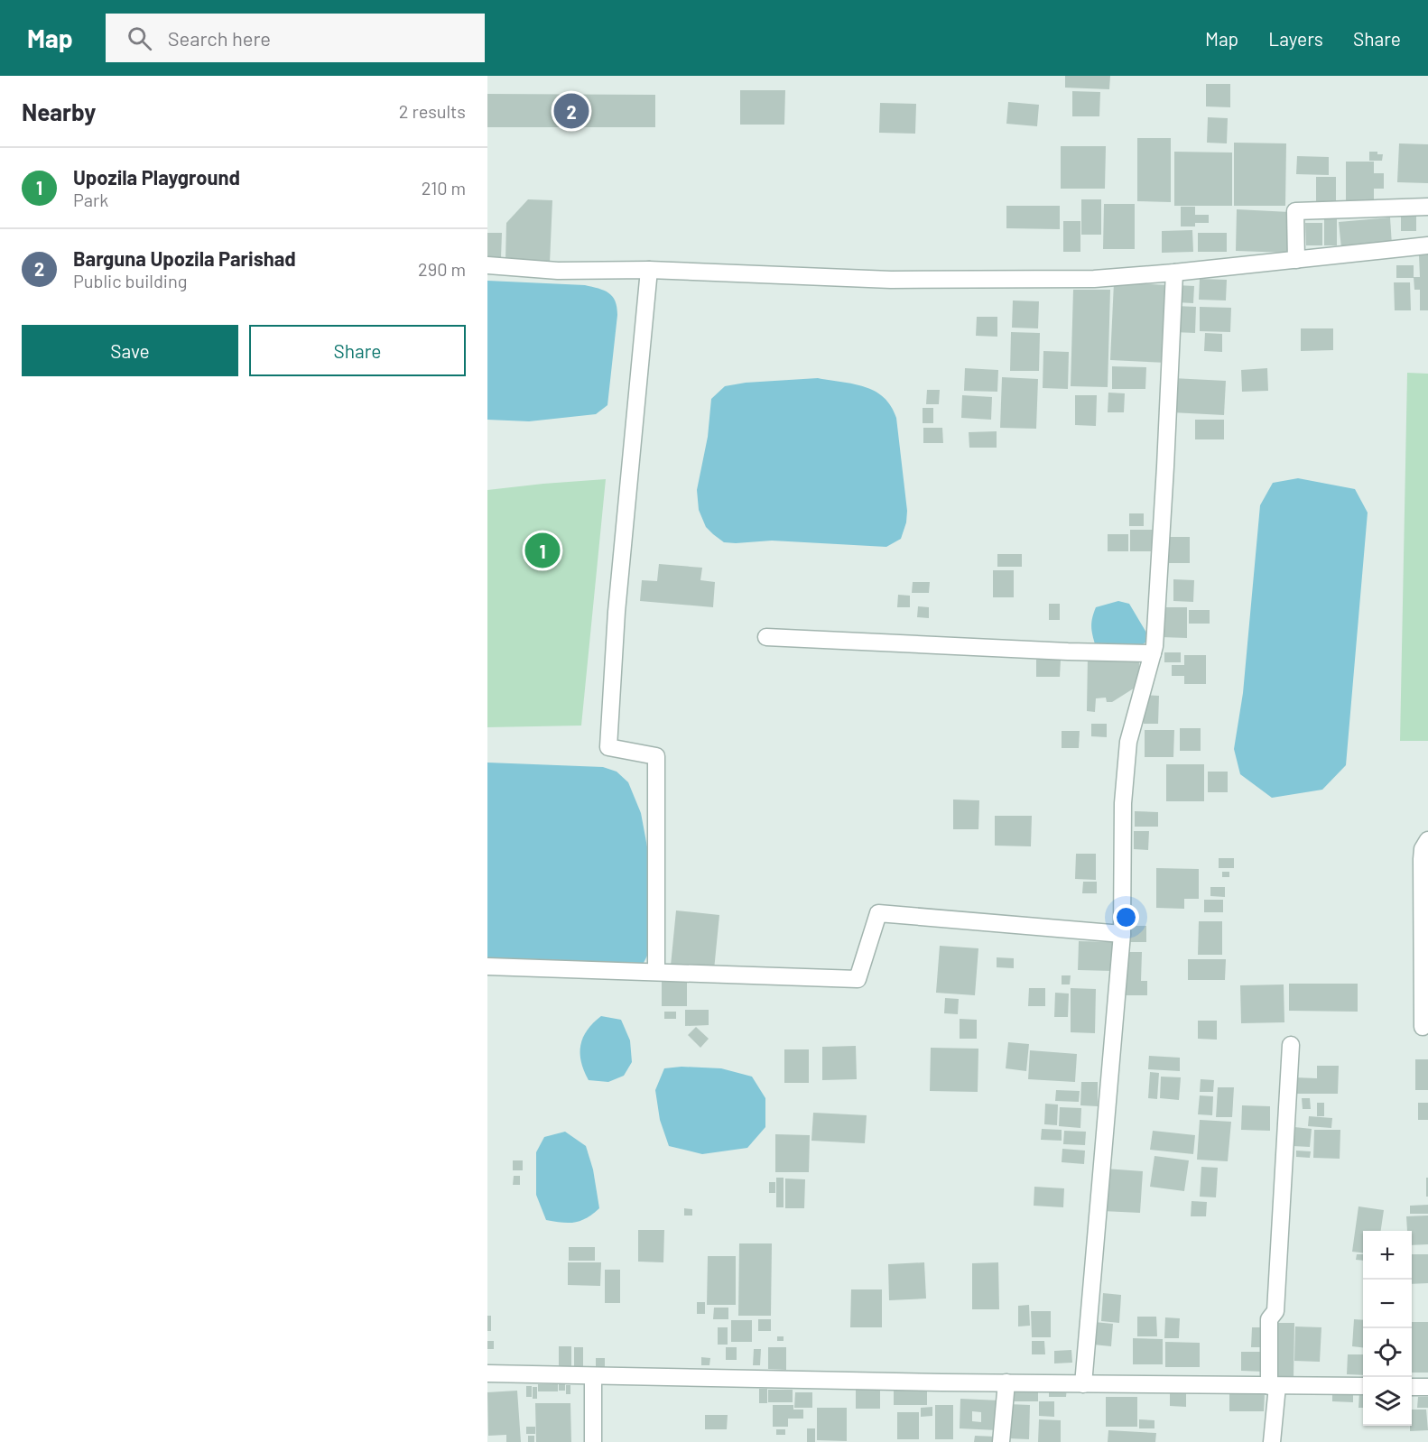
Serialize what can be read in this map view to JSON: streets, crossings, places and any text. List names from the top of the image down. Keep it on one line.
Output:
{"page":{"header":"Map","search":"Search here","nav":["Map","Layers","Share"],"heading":["Nearby","2 results"],"pins":["2","1"],"list":[{"mark":"1","name":"Upozila Playground","note":"Park","value":"210 m"},{"mark":"2","name":"Barguna Upozila Parishad","note":"Public building","value":"290 m"}],"buttons":["Save","Share"],"map_buttons":["+","−"]}}
